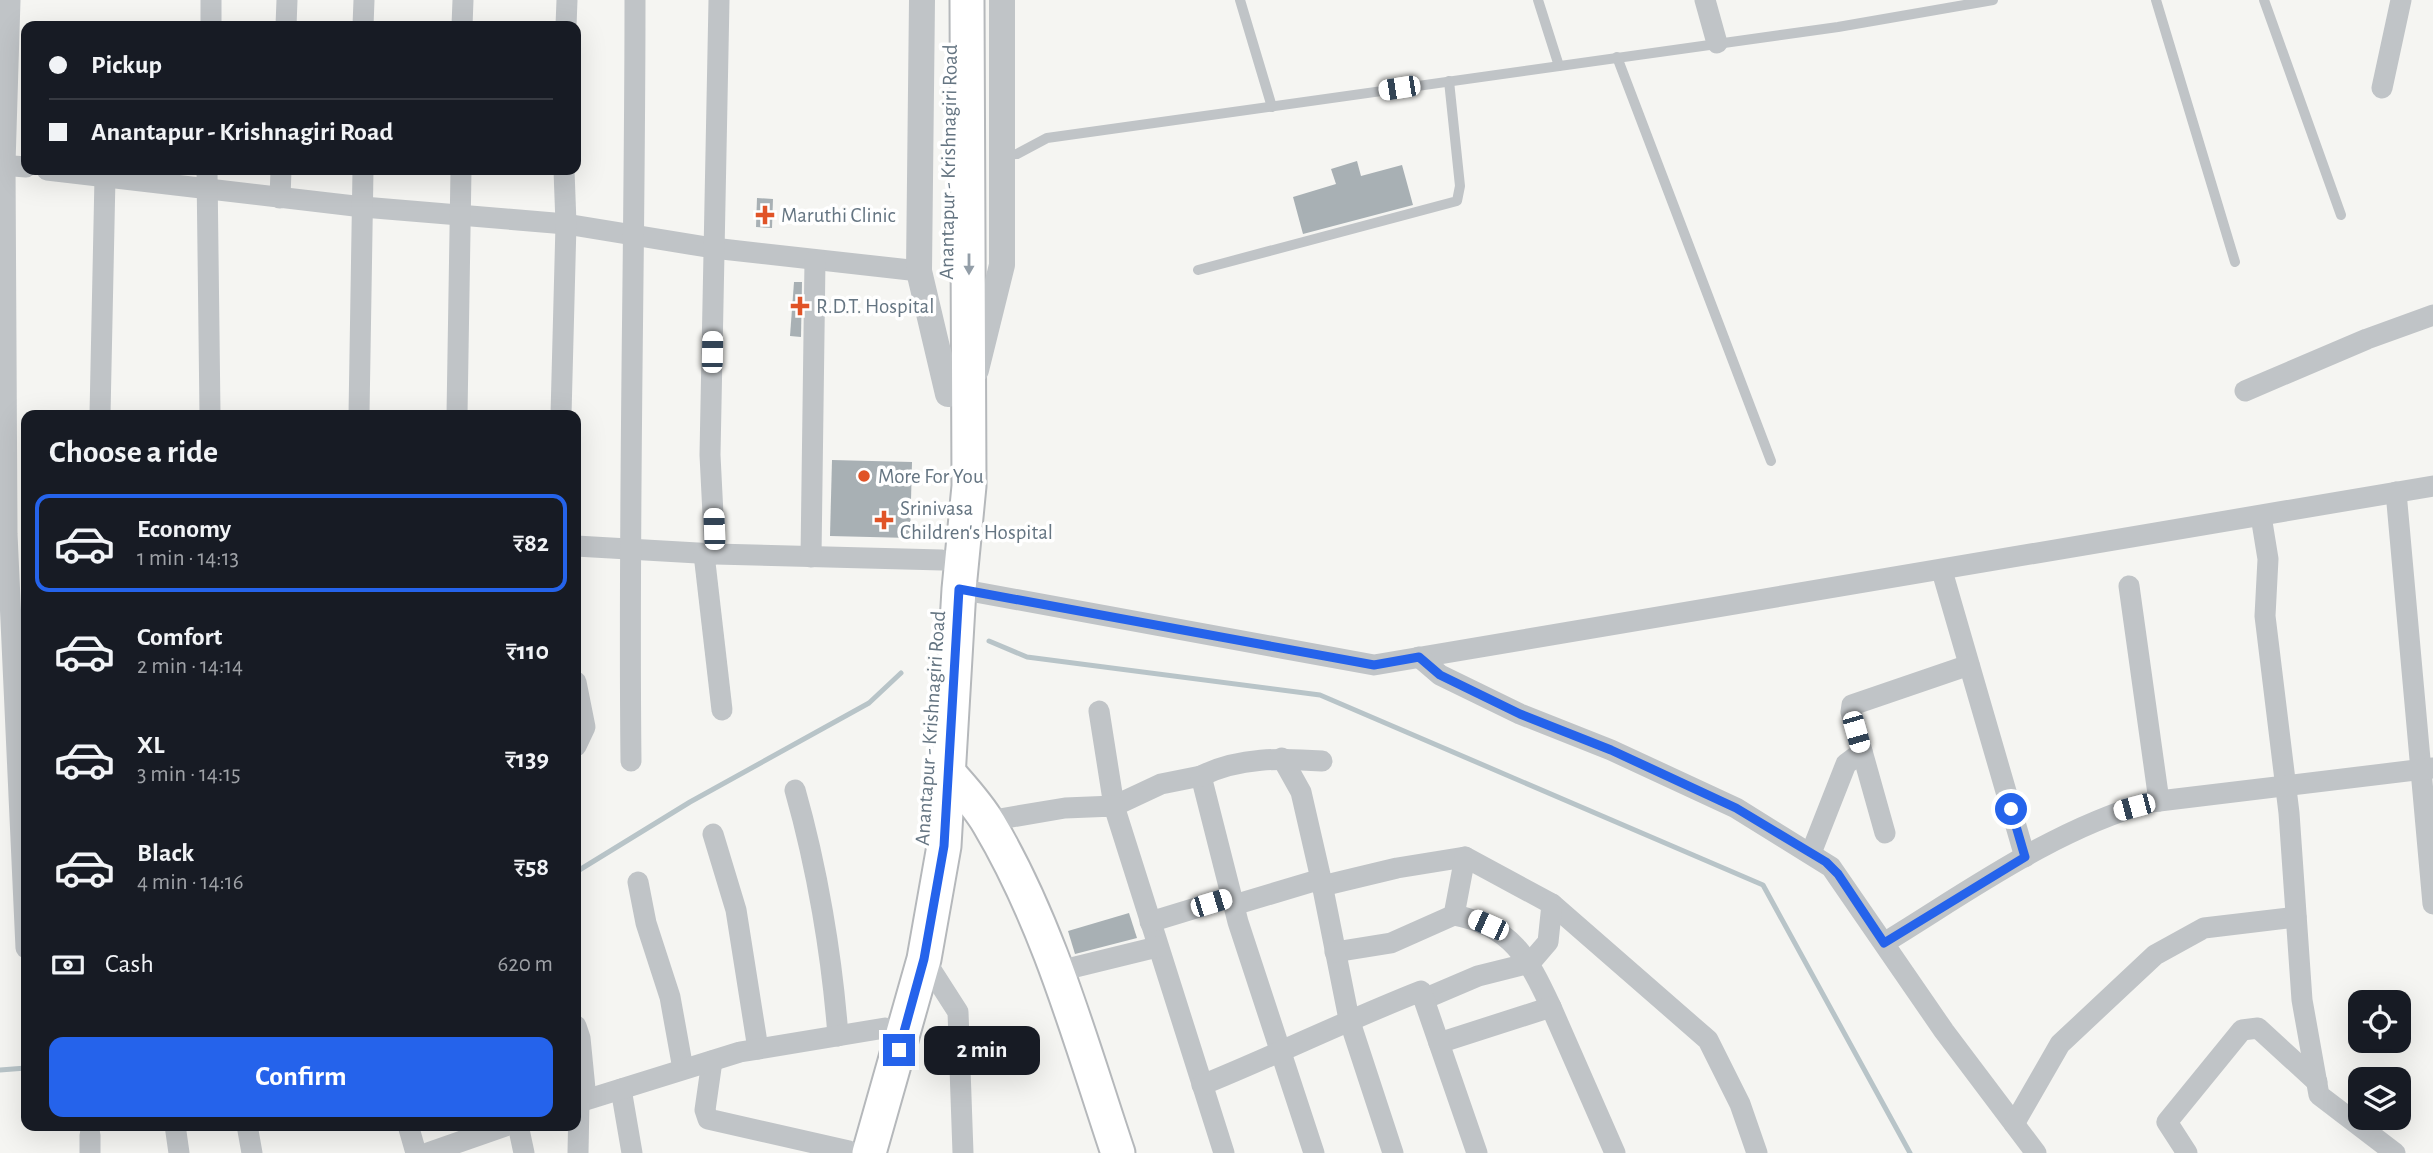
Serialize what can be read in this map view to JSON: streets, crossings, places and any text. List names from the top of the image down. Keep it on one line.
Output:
{"streets":{"highway":["Anantapur - Krishnagiri Road"]},"places":{"health":["Maruthi Clinic","R.D.T. Hospital","Srinivasa Children's Hospital"],"other":["More For You"]},"page":{"banner":["Pickup","Anantapur - Krishnagiri Road"],"heading":"Choose a ride","list":[{"name":"Economy","note":"1 min · 14:13","value":"₹82"},{"name":"Comfort","note":"2 min · 14:14","value":"₹110"},{"name":"XL","note":"3 min · 14:15","value":"₹139"},{"name":"Black","note":"4 min · 14:16","value":"₹58"}],"pay":["Cash","620 m"],"buttons":"Confirm","bubble":"2 min"}}
